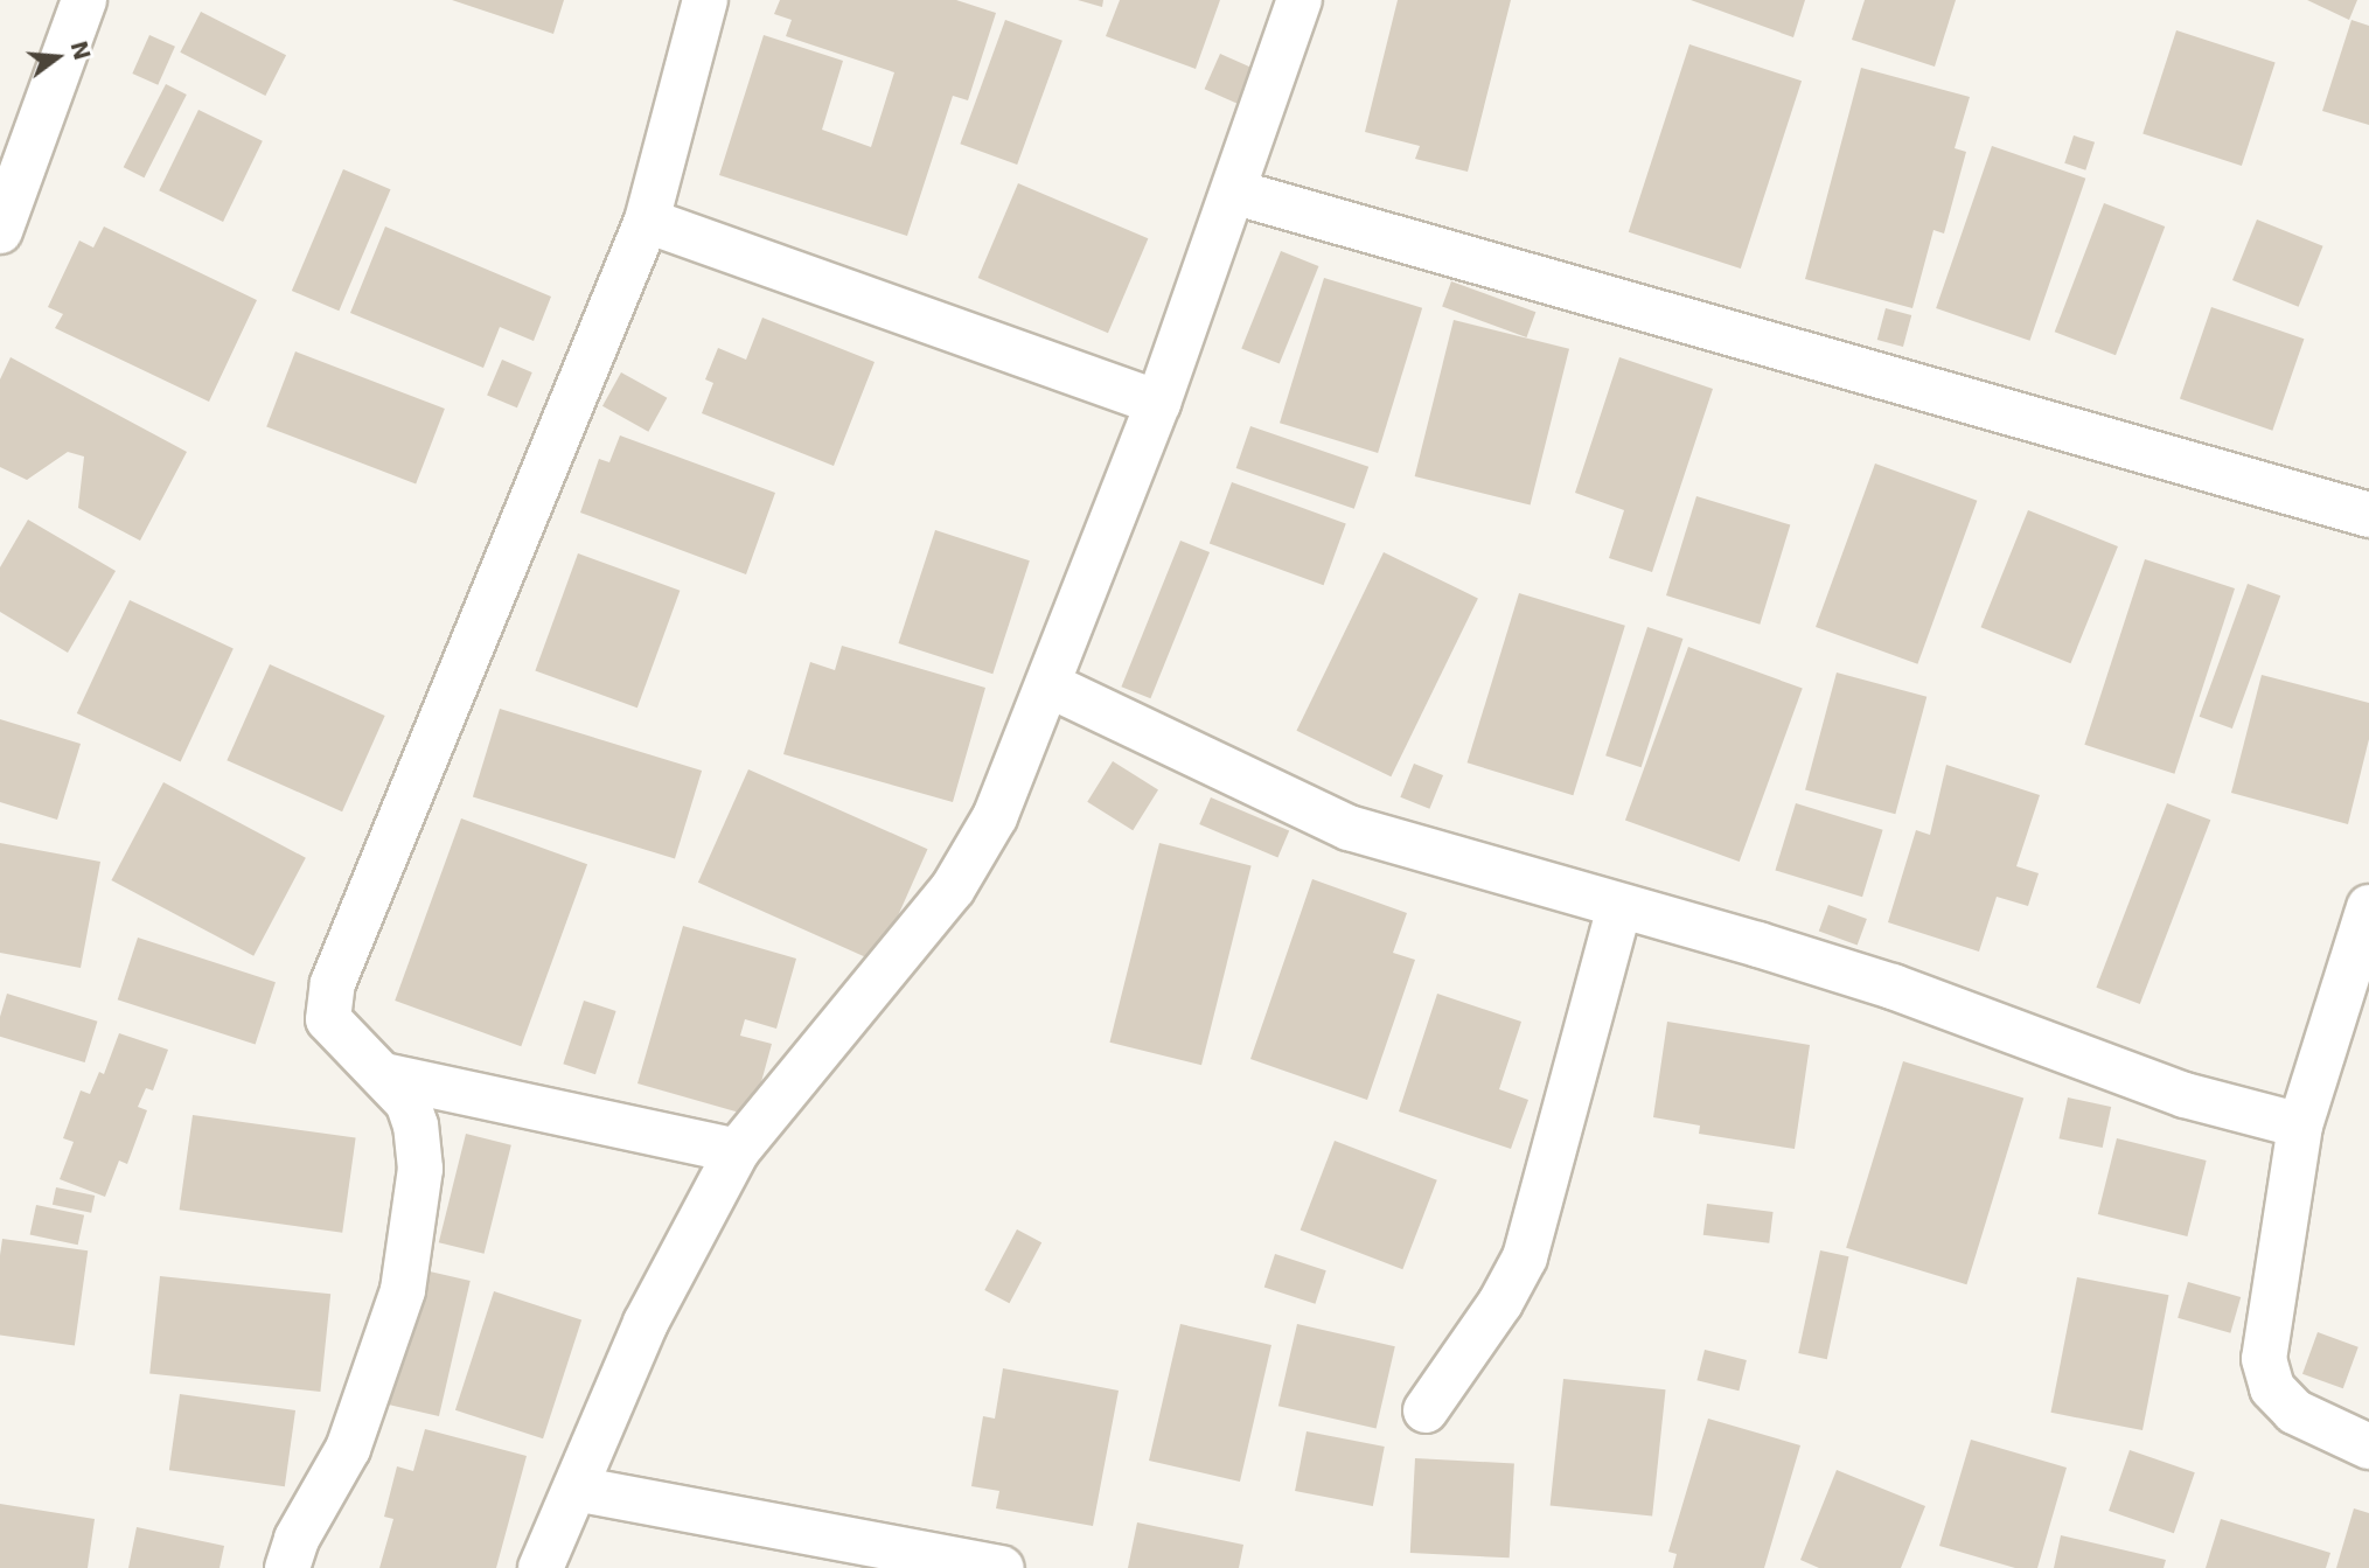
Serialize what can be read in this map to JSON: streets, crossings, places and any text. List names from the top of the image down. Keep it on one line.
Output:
{"north":"right"}
